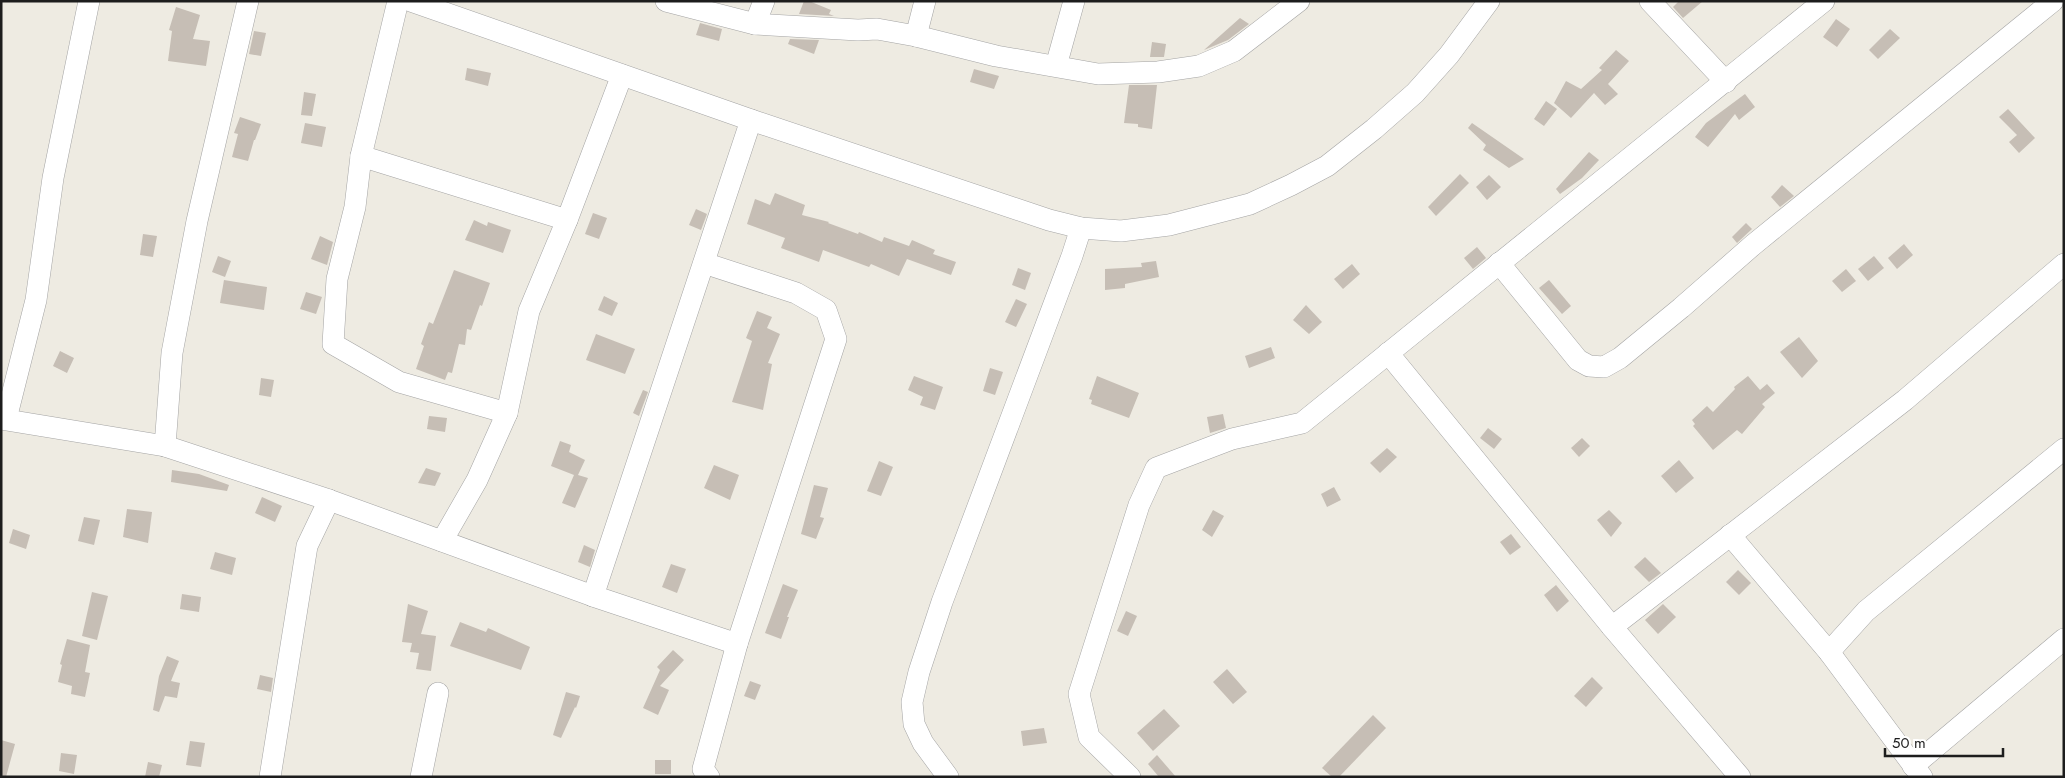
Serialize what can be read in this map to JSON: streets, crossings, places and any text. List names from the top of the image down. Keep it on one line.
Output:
{"scale_bar":"50 m"}
